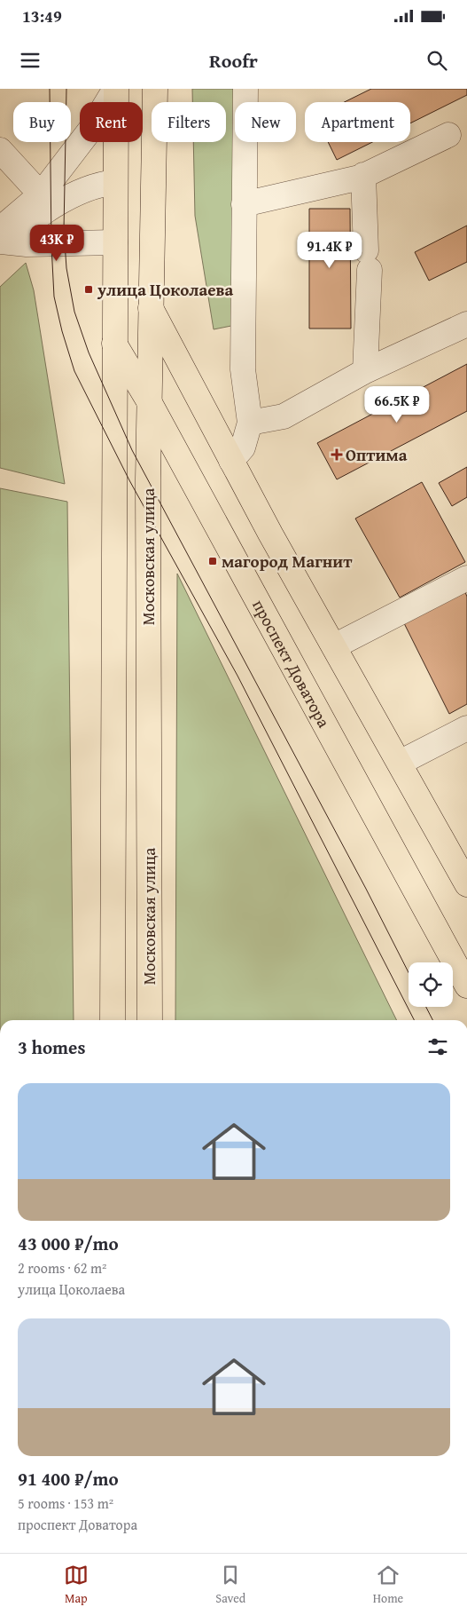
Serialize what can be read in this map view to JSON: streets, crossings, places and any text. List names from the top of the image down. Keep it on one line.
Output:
{"streets":{"main road":["Московская улица","проспект Доватора"]},"crossings":[["Московская улица","проспект Доватора"]],"places":{"transit":["улица Цоколаева","магород Магнит"],"health":["Оптима"]},"page":{"status":"13:49","header":"Roofr","chip":["Buy","Rent","Filters","New","Apartment"],"price":["43K ₽","91.4K ₽","66.5K ₽"],"heading":"3 homes","list":[{"name":"43 000 ₽/mo","note":"2 rooms · 62 m² · улица Цоколаева"},{"name":"91 400 ₽/mo","note":"5 rooms · 153 m² · проспект Доватора"}],"tabs":["Map","Saved","Home"]}}
